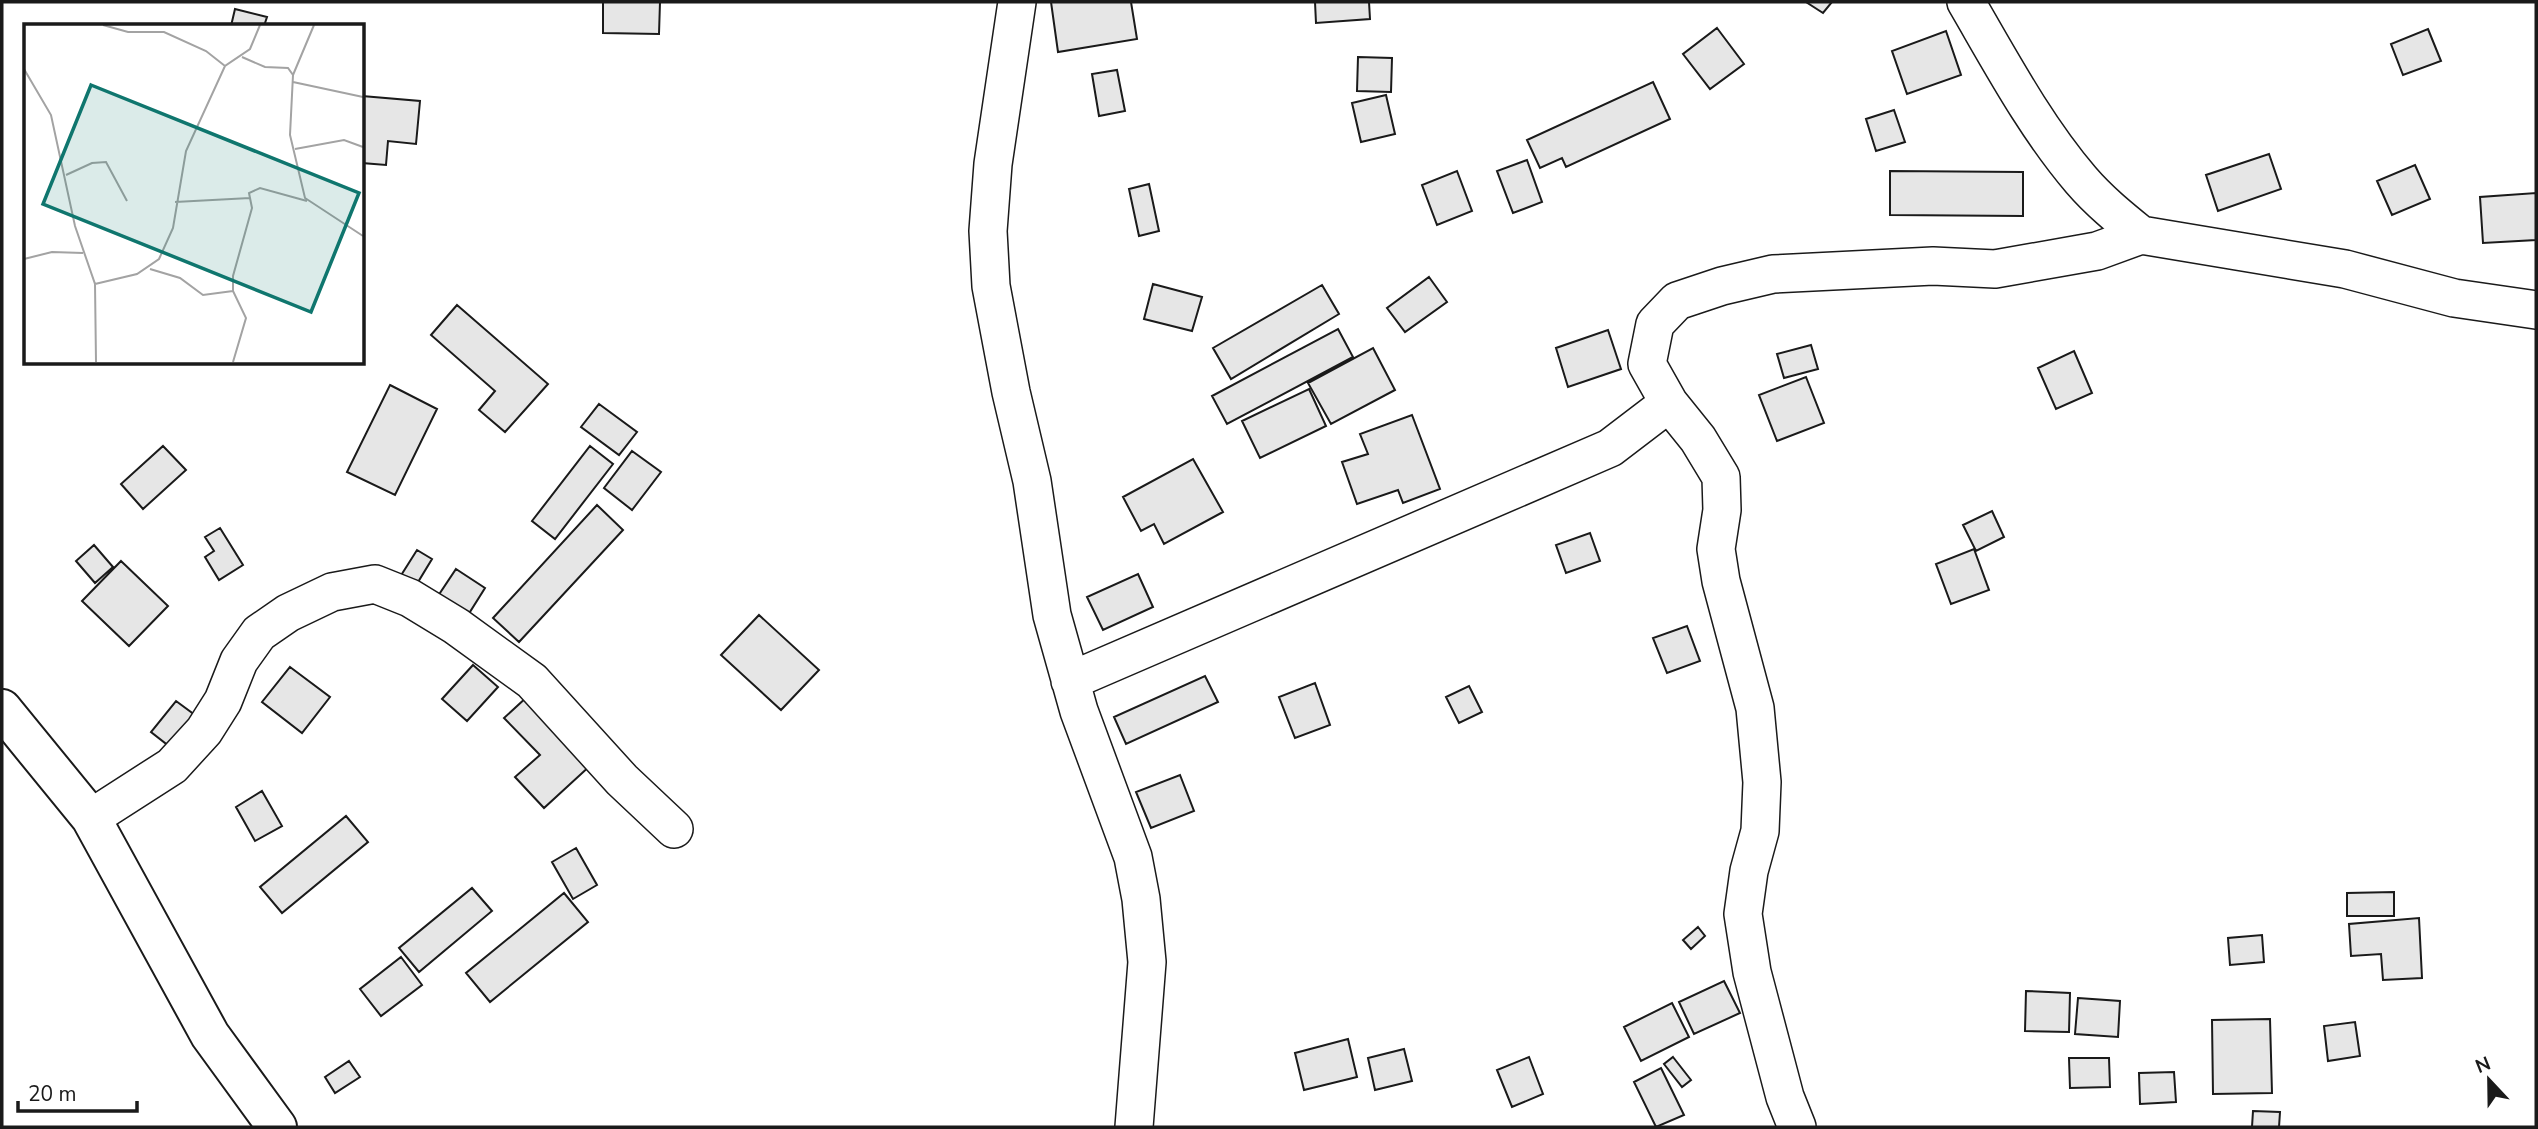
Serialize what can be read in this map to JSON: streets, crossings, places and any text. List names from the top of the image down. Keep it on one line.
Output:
{"scale_bar":"20 m","north":"top"}
